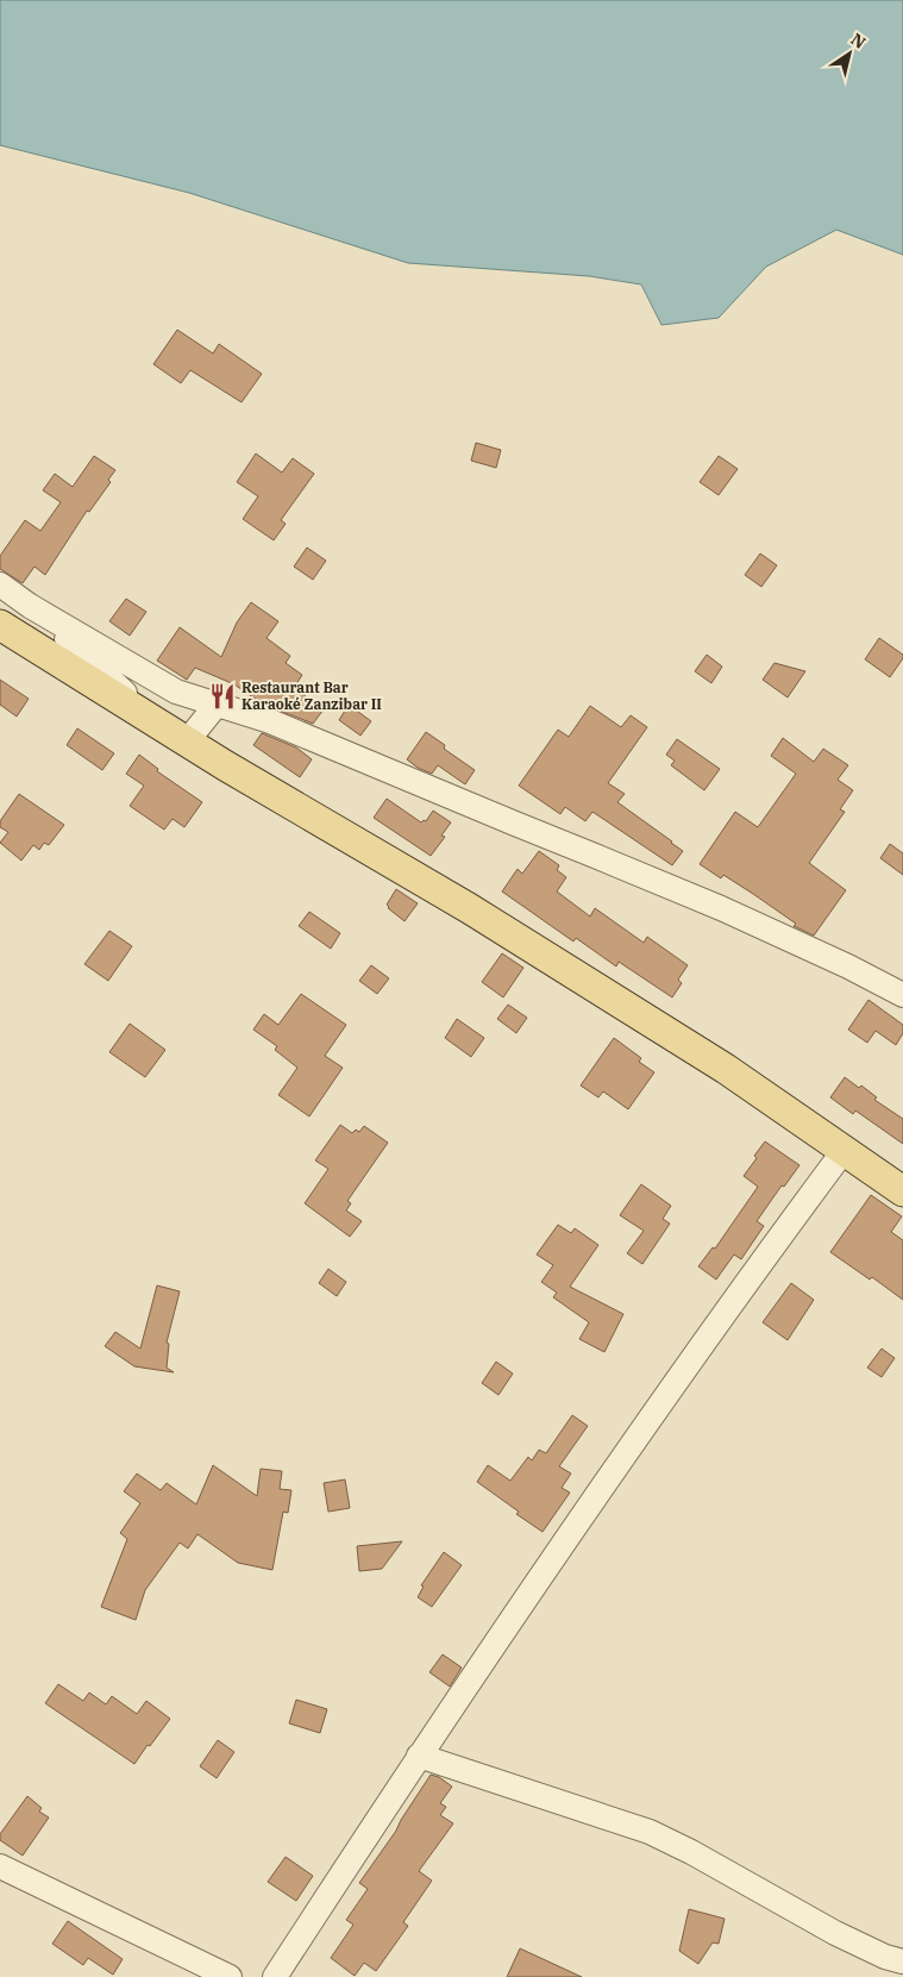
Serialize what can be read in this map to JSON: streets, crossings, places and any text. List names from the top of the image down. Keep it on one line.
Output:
{"places":{"restaurant":["Restaurant Bar Karaoké Zanzibar II"]},"north":"top right"}
